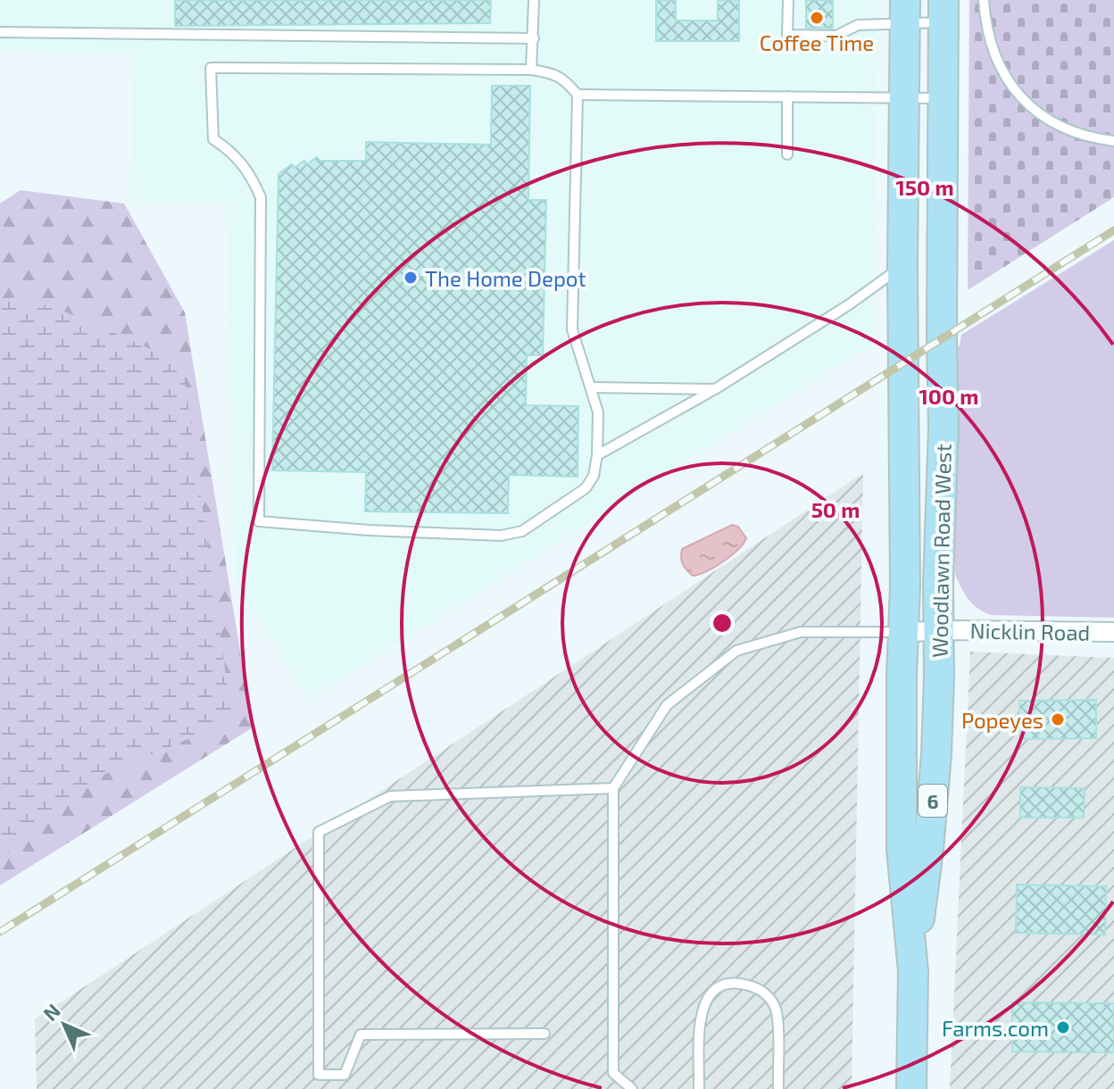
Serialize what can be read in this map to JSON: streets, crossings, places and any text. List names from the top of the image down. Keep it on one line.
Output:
{"streets":{"main road":["Woodlawn Road West","6"],"street":["Nicklin Road"]},"crossings":[["Woodlawn Road West","Nicklin Road"]],"places":["Coffee Time","The Home Depot","Popeyes","Farms.com"],"north":"top left","rings":["150 m","100 m","50 m"]}
